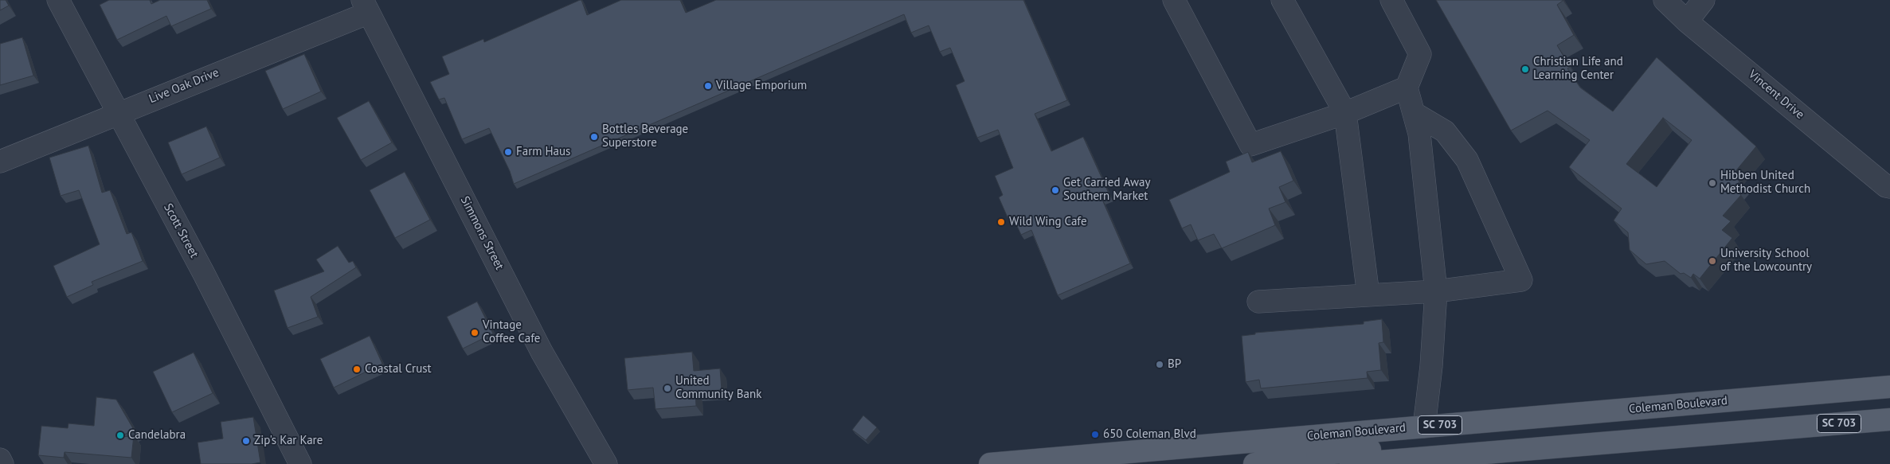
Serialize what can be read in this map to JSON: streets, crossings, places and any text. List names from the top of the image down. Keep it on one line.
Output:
{"streets":{"main road":["Coleman Boulevard","SC 703"],"street":["Live Oak Drive","Vincent Drive","Scott Street","Simmons Street"]},"crossings":[["Live Oak Drive","Scott Street"],["Live Oak Drive","Simmons Street"]],"places":["Christian Life and Learning Center","Village Emporium","Bottles Beverage Superstore","Farm Haus","Hibben United Methodist Church","Get Carried Away Southern Market","Wild Wing Cafe","University School of the Lowcountry","Vintage Coffee Cafe","BP","Coastal Crust","United Community Bank","650 Coleman Blvd","Candelabra","Zip's Kar Kare"]}
